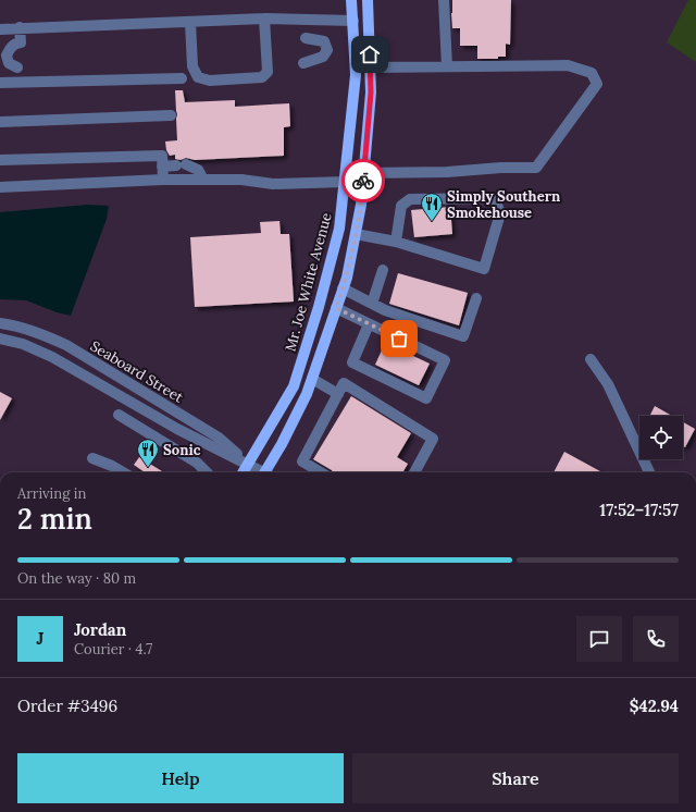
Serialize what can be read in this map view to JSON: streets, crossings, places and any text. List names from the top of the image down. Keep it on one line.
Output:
{"streets":{"main road":["Mr. Joe White Avenue"],"street":["Seaboard Street"]},"crossings":[["Mr. Joe White Avenue","Seaboard Street"]],"places":{"restaurant":["Simply Southern Smokehouse","Sonic"]},"page":{"heading":["2 min","Arriving in","17:52–17:57"],"panel":["Jordan","Courier · 4.7","Order #3496","$42.94"],"bar":"On the way · 80 m","round":"J","buttons":["Help","Share"]}}
